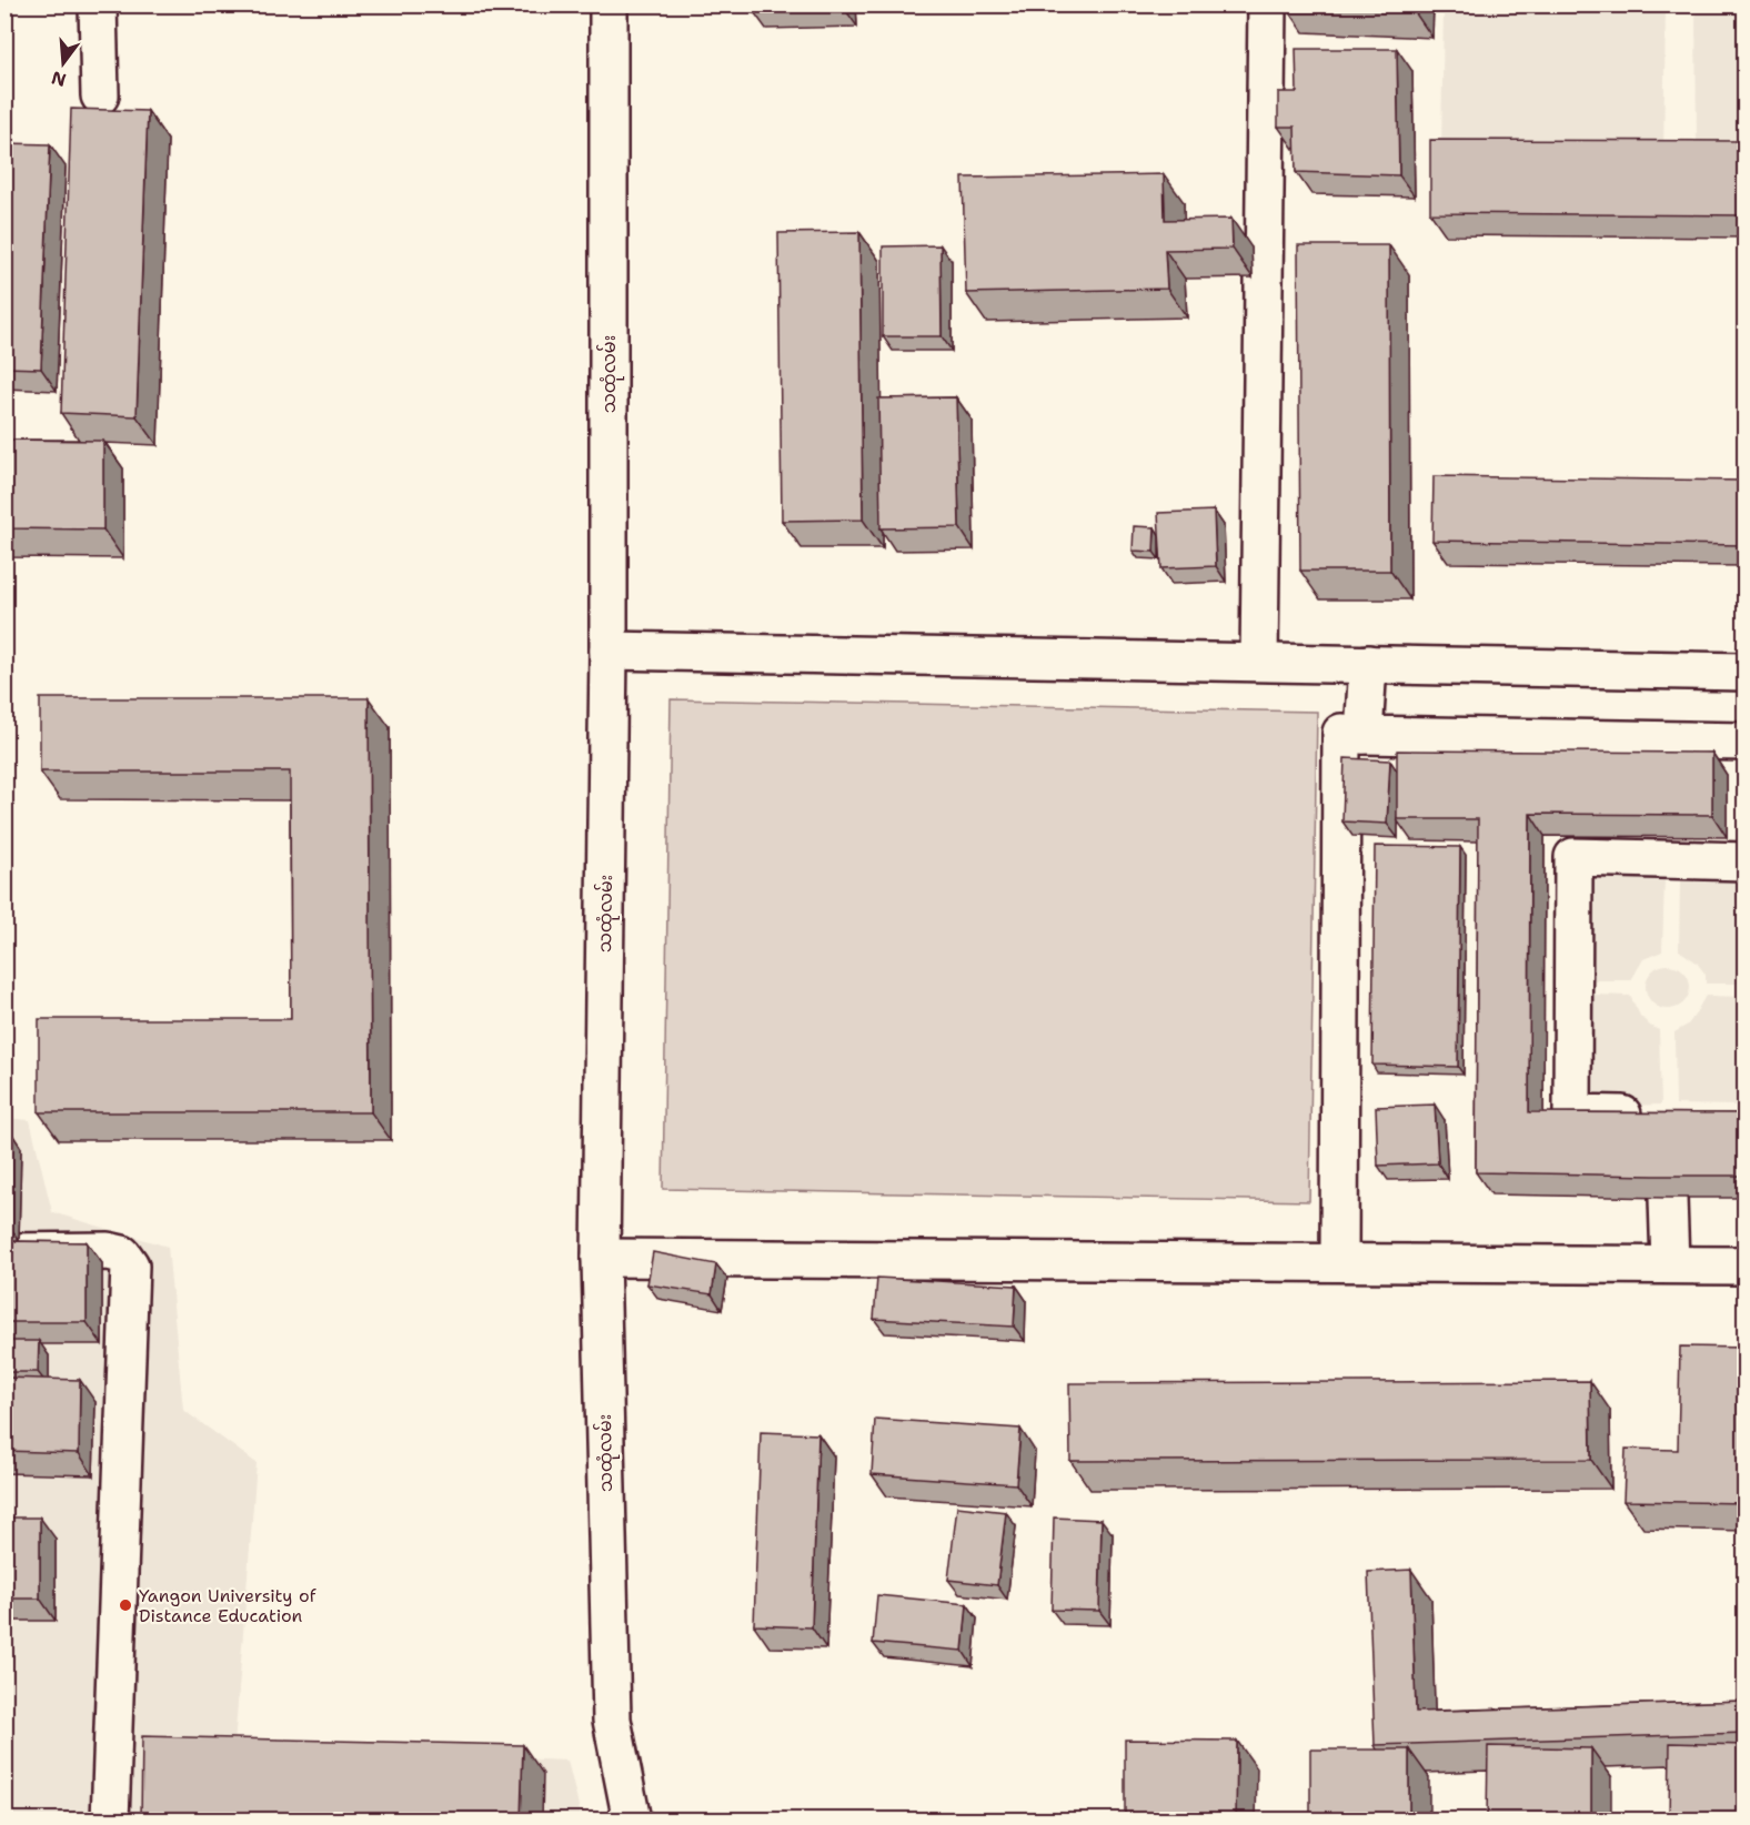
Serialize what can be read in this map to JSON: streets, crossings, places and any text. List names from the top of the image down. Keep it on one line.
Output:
{"streets":{"street":["သထုံလမ်း"]},"places":["Yangon University of Distance Education"],"north":"bottom"}
